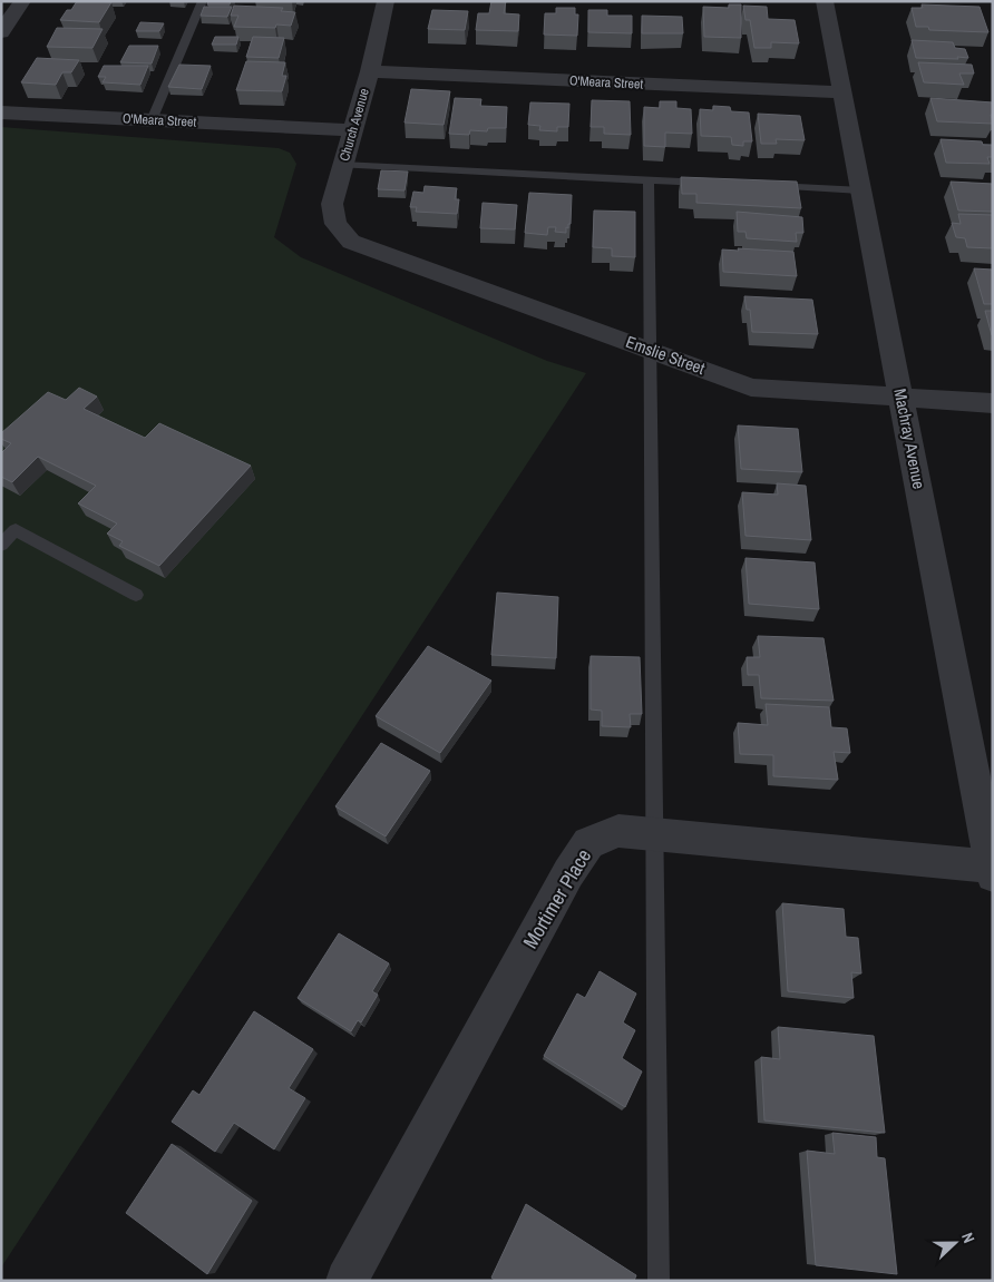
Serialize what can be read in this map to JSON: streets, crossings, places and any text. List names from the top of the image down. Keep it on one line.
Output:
{"streets":{"street":["O'Meara Street","Church Avenue","Emslie Street","Machray Avenue","Mortimer Place"]},"crossings":[["O'Meara Street","Church Avenue"],["O'Meara Street","Machray Avenue"],["Church Avenue","Emslie Street"],["Emslie Street","Machray Avenue"],["Machray Avenue","Mortimer Place"]],"north":"right"}
